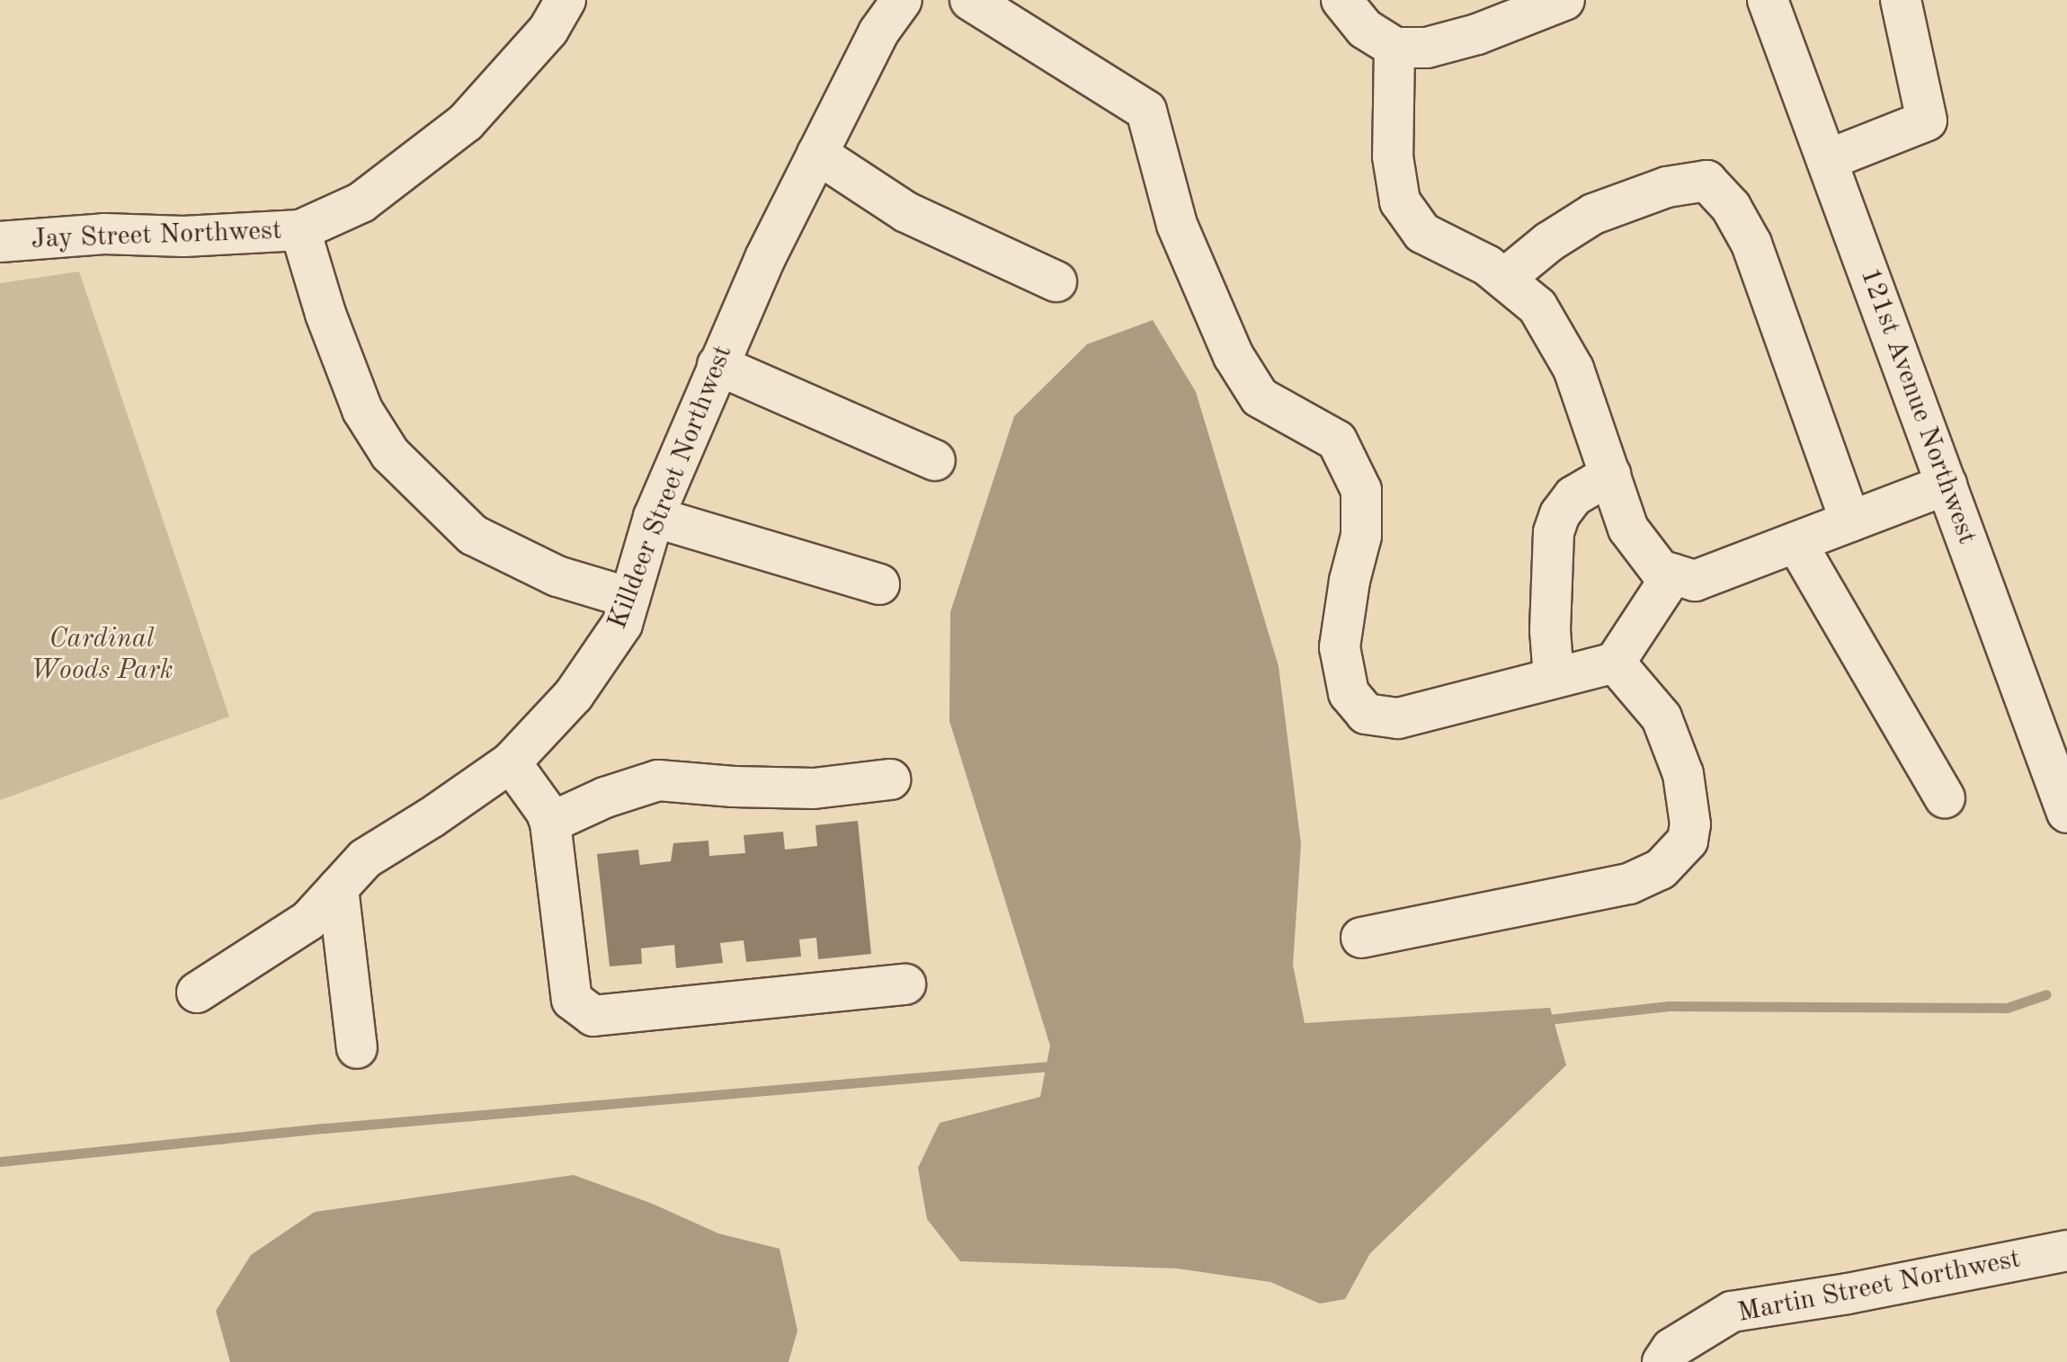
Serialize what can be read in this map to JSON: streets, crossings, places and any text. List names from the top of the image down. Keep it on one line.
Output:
{"streets":{"street":["Jay Street Northwest","121st Avenue Northwest","Killdeer Street Northwest","Martin Street Northwest"]},"parks":["Cardinal Woods Park"]}
